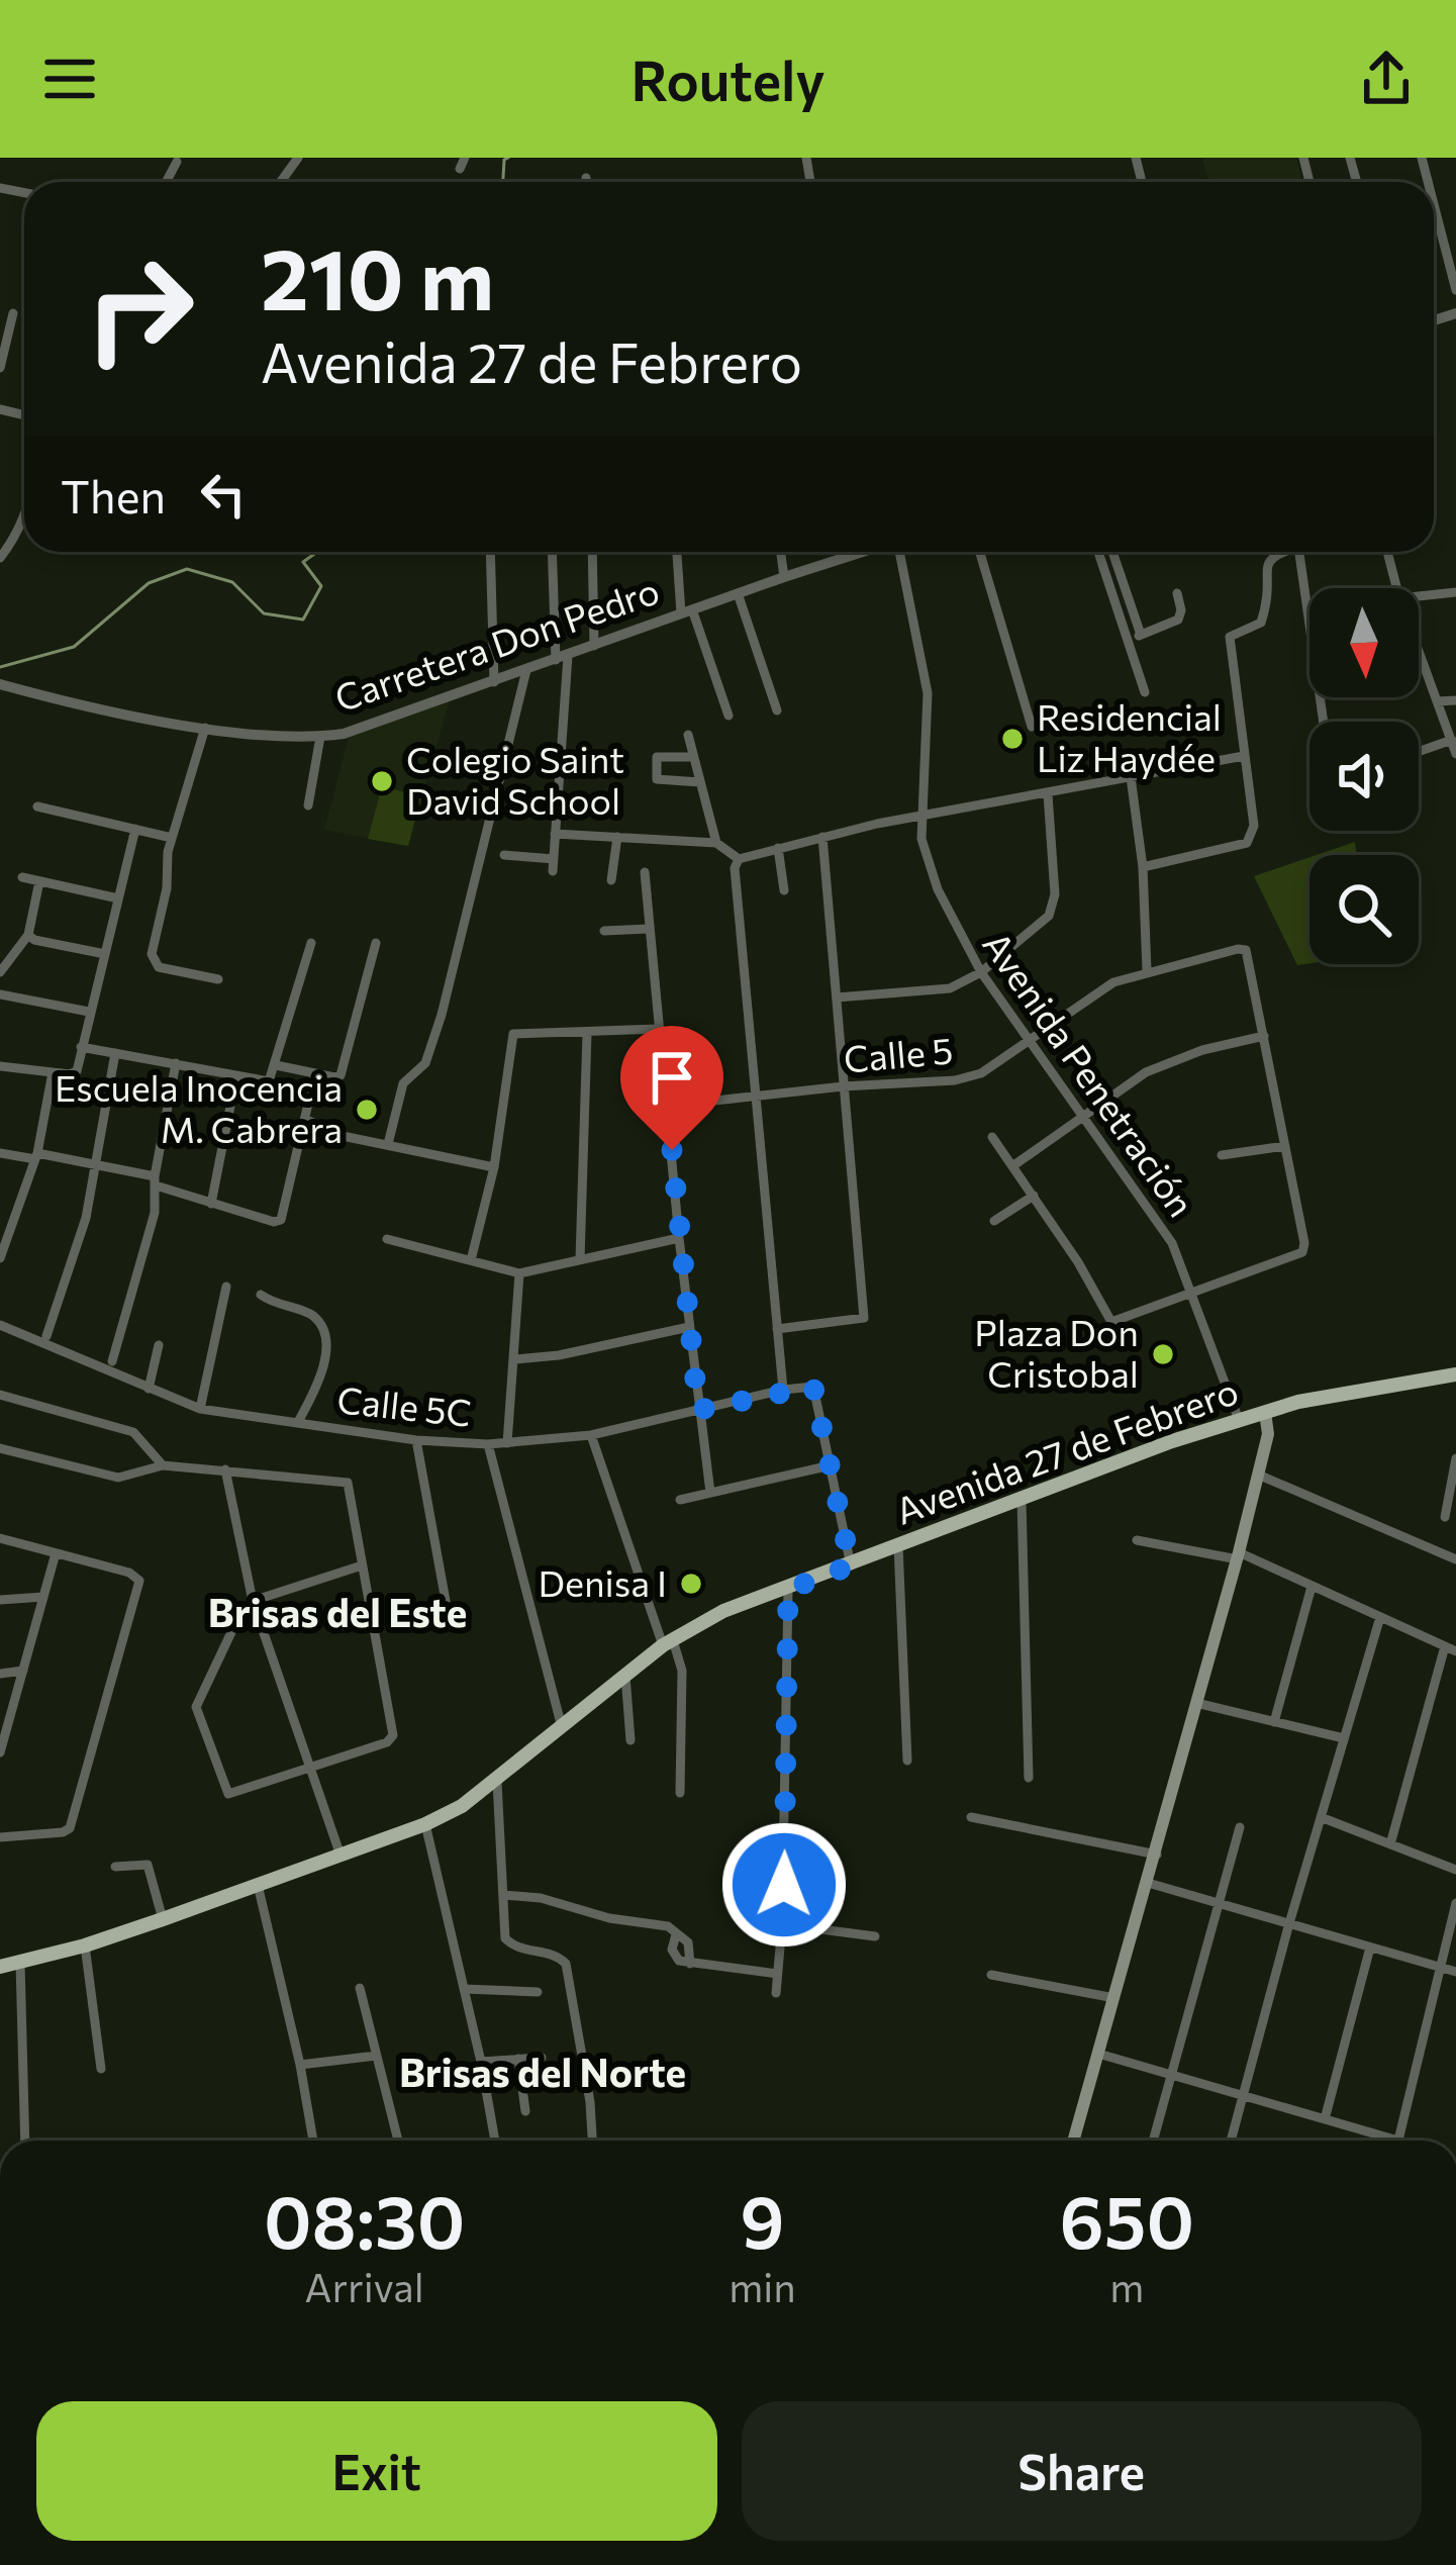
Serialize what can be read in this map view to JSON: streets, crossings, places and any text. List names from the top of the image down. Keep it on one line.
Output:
{"streets":{"main road":["Avenida 27 de Febrero"],"street":["Carretera Don Pedro","Calle 5","Avenida Penetración","Calle 5C"]},"crossings":[["Calle 5","Avenida Penetración"],["Avenida Penetración","Avenida 27 de Febrero"]],"districts":["Brisas del Este","Brisas del Norte"],"places":["Residencial Liz Haydée","Colegio Saint David School","Escuela Inocencia M. Cabrera","Plaza Don Cristobal","Denisa I"],"north":"bottom","page":{"header":"Routely","turn":["210 m","Avenida 27 de Febrero"],"then":"Then","eta":["08:30","Arrival","9","min","650","m"],"buttons":["Exit","Share"]}}
